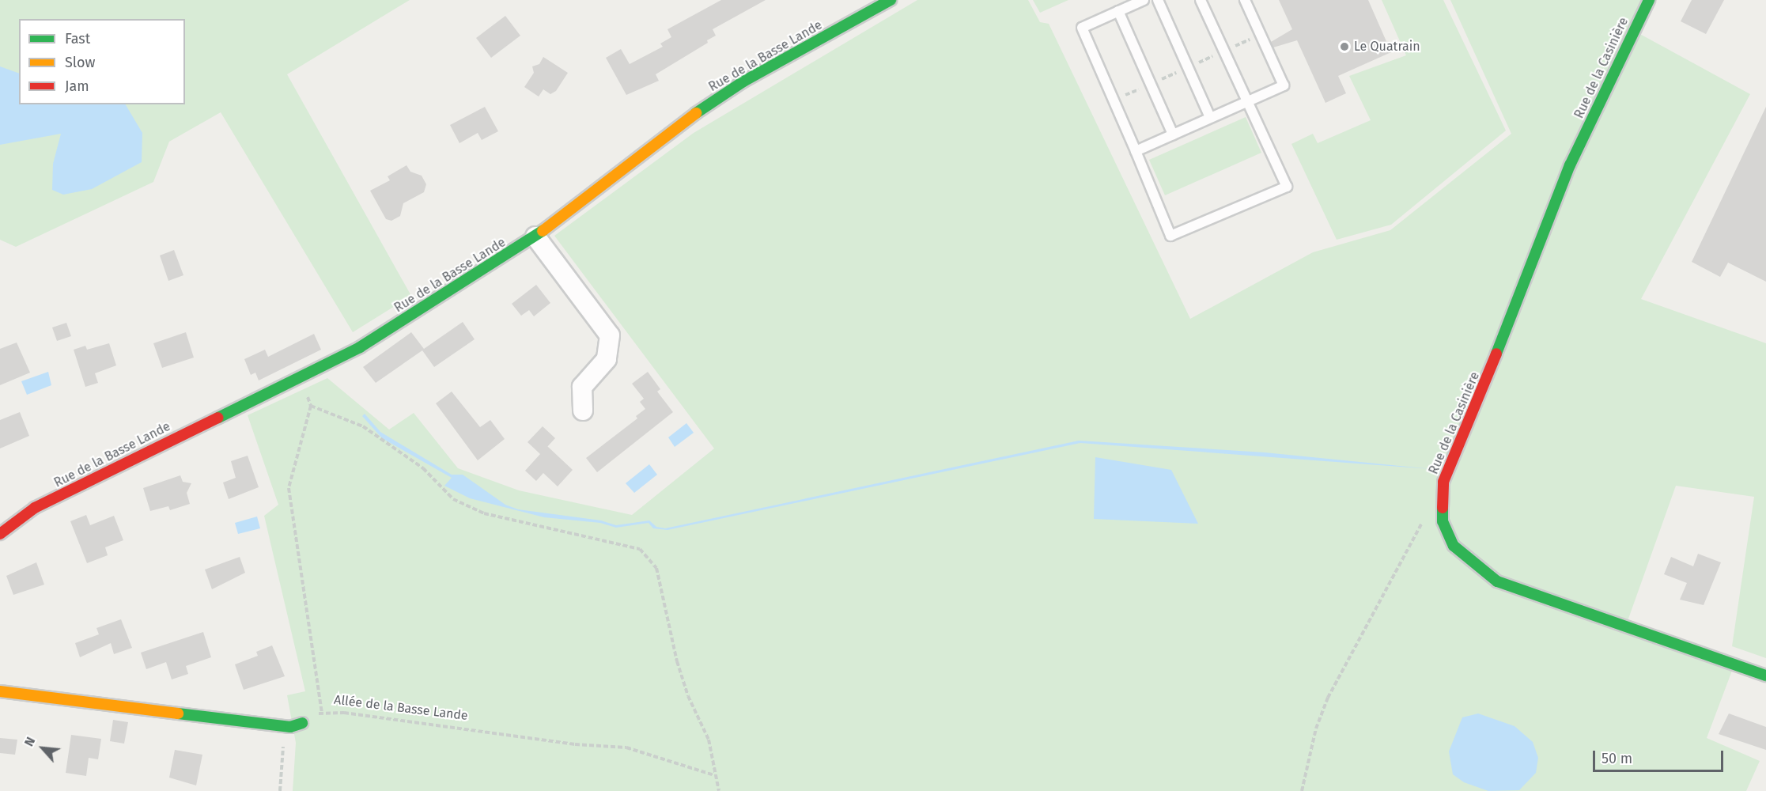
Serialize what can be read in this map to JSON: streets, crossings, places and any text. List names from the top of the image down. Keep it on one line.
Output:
{"streets":{"street":["Rue de la Basse Lande","Rue de la Casinière"],"path":["Allée de la Basse Lande"]},"places":["Le Quatrain"],"legend":["Fast","Slow","Jam"],"scale_bar":"50 m","north":"top left"}
